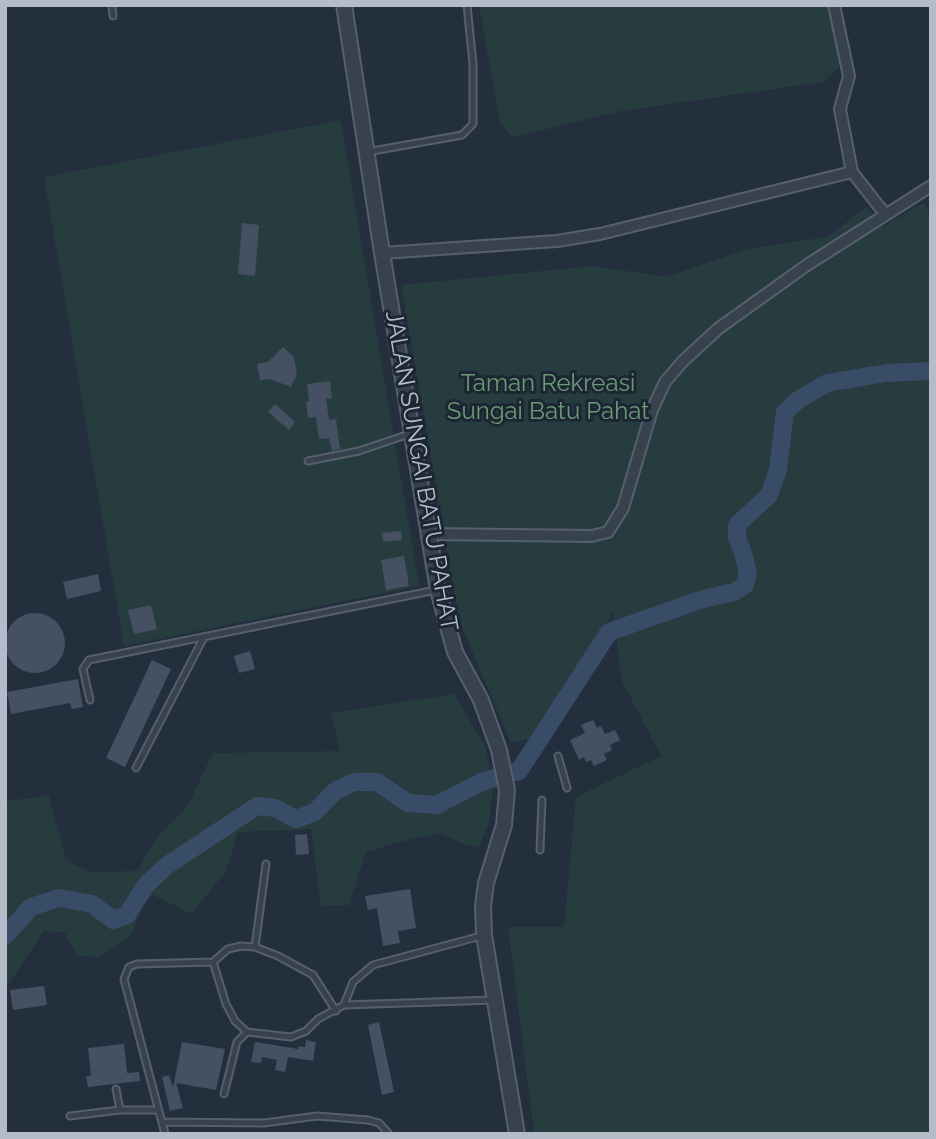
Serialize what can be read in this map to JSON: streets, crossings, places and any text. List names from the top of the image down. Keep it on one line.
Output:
{"streets":{"street":["JALAN SUNGAI BATU PAHAT"]},"parks":["Taman Rekreasi Sungai Batu Pahat"]}
